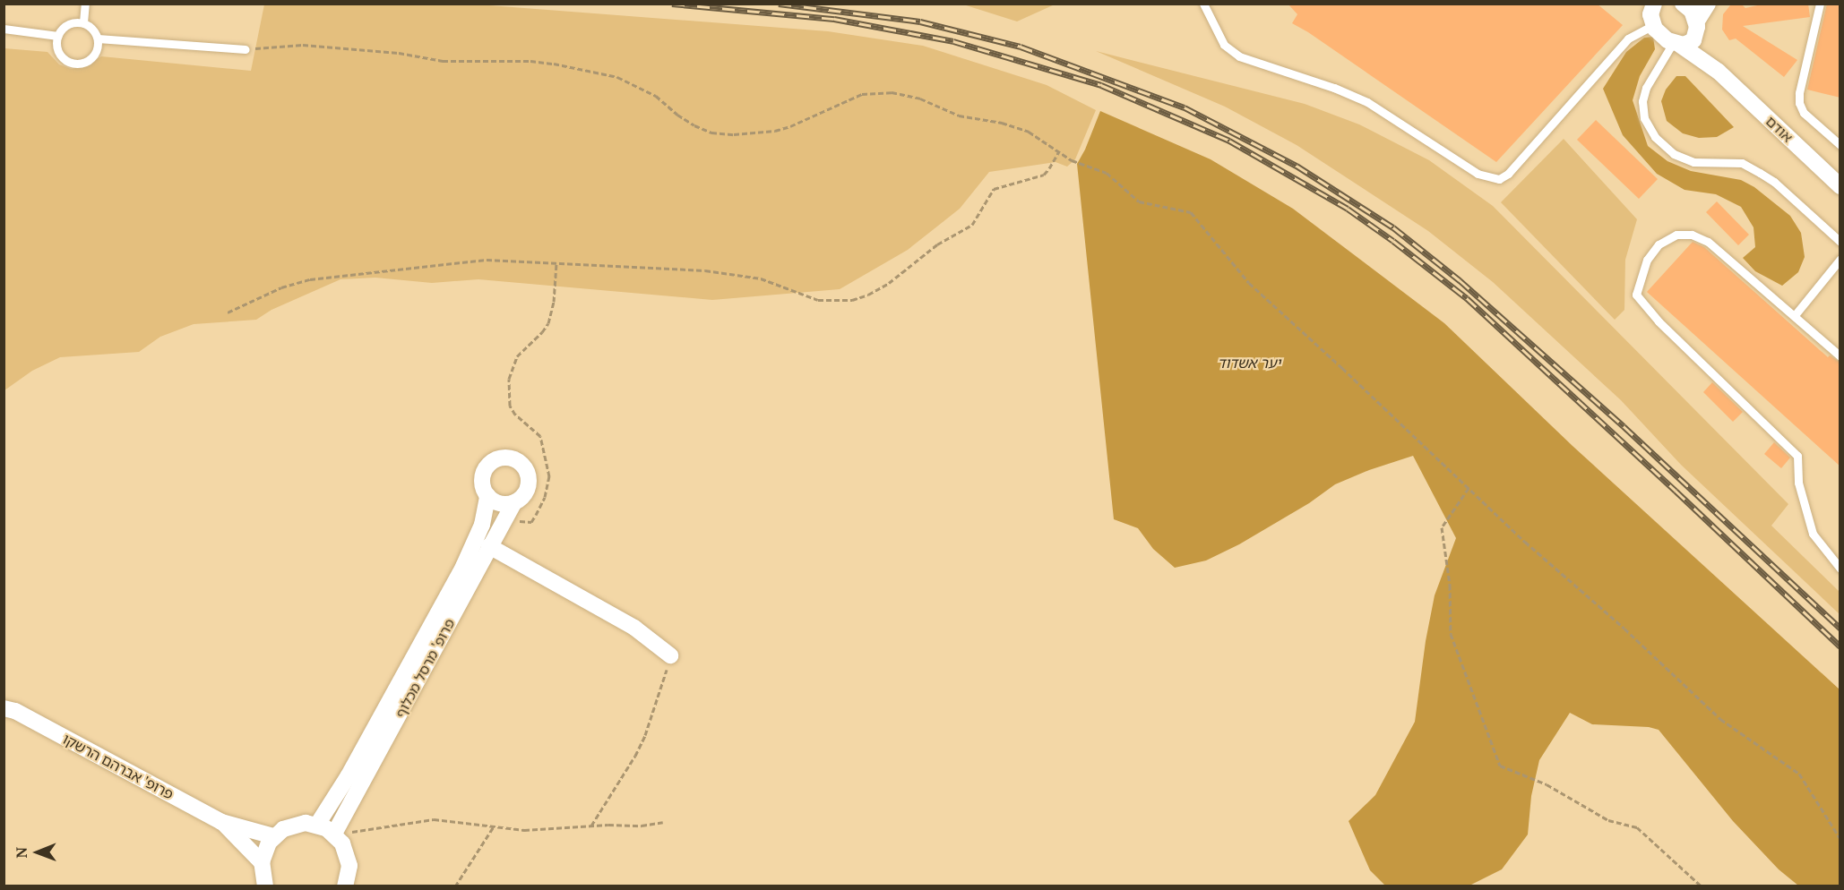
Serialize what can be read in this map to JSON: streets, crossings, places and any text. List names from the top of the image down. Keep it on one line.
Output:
{"streets":{"street":["אודם","פרופ' מרסל מכלוף","פרופ' אברהם הרשקו"]},"parks":["יער אשדוד"],"north":"left"}
